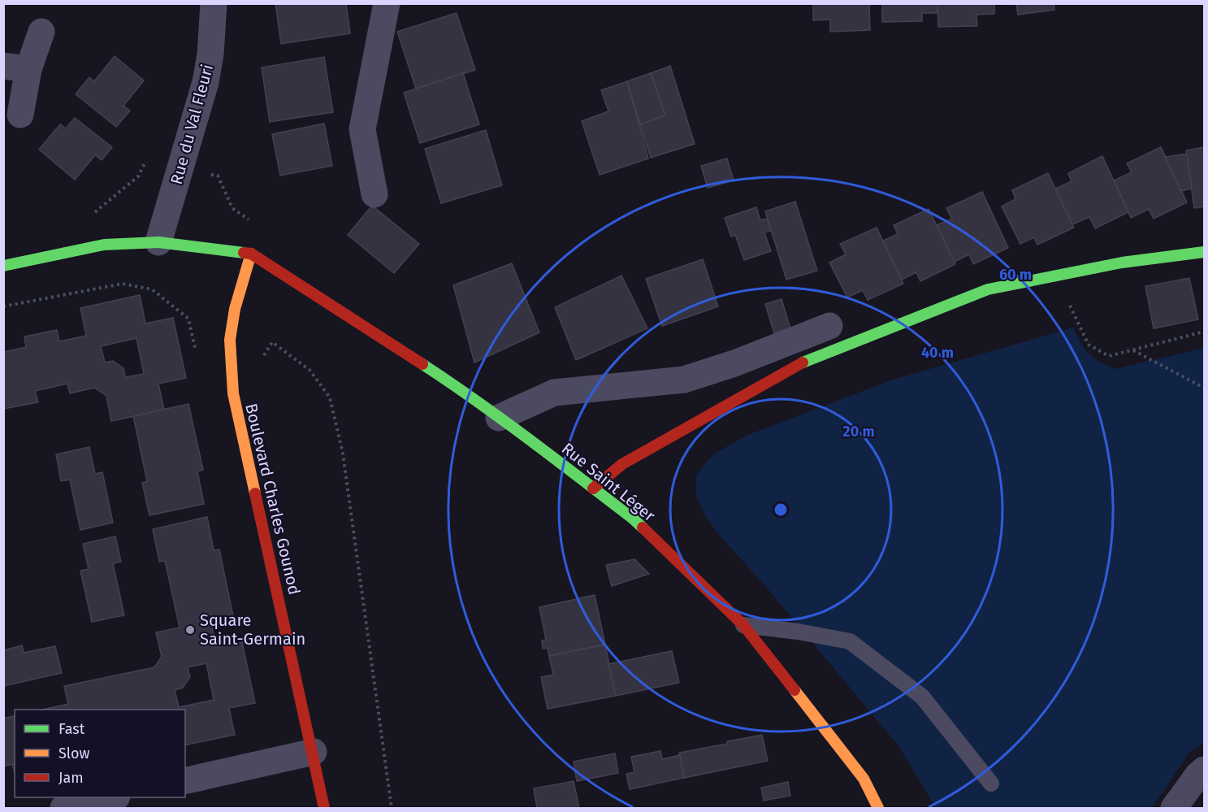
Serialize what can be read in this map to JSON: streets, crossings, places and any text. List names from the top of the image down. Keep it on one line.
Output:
{"streets":{"street":["Rue du Val Fleuri","Rue Saint Léger","Boulevard Charles Gounod"]},"crossings":[["Rue Saint Léger","Boulevard Charles Gounod"]],"places":["Square Saint-Germain"],"legend":["Fast","Slow","Jam"],"rings":["60 m","40 m","20 m"]}
